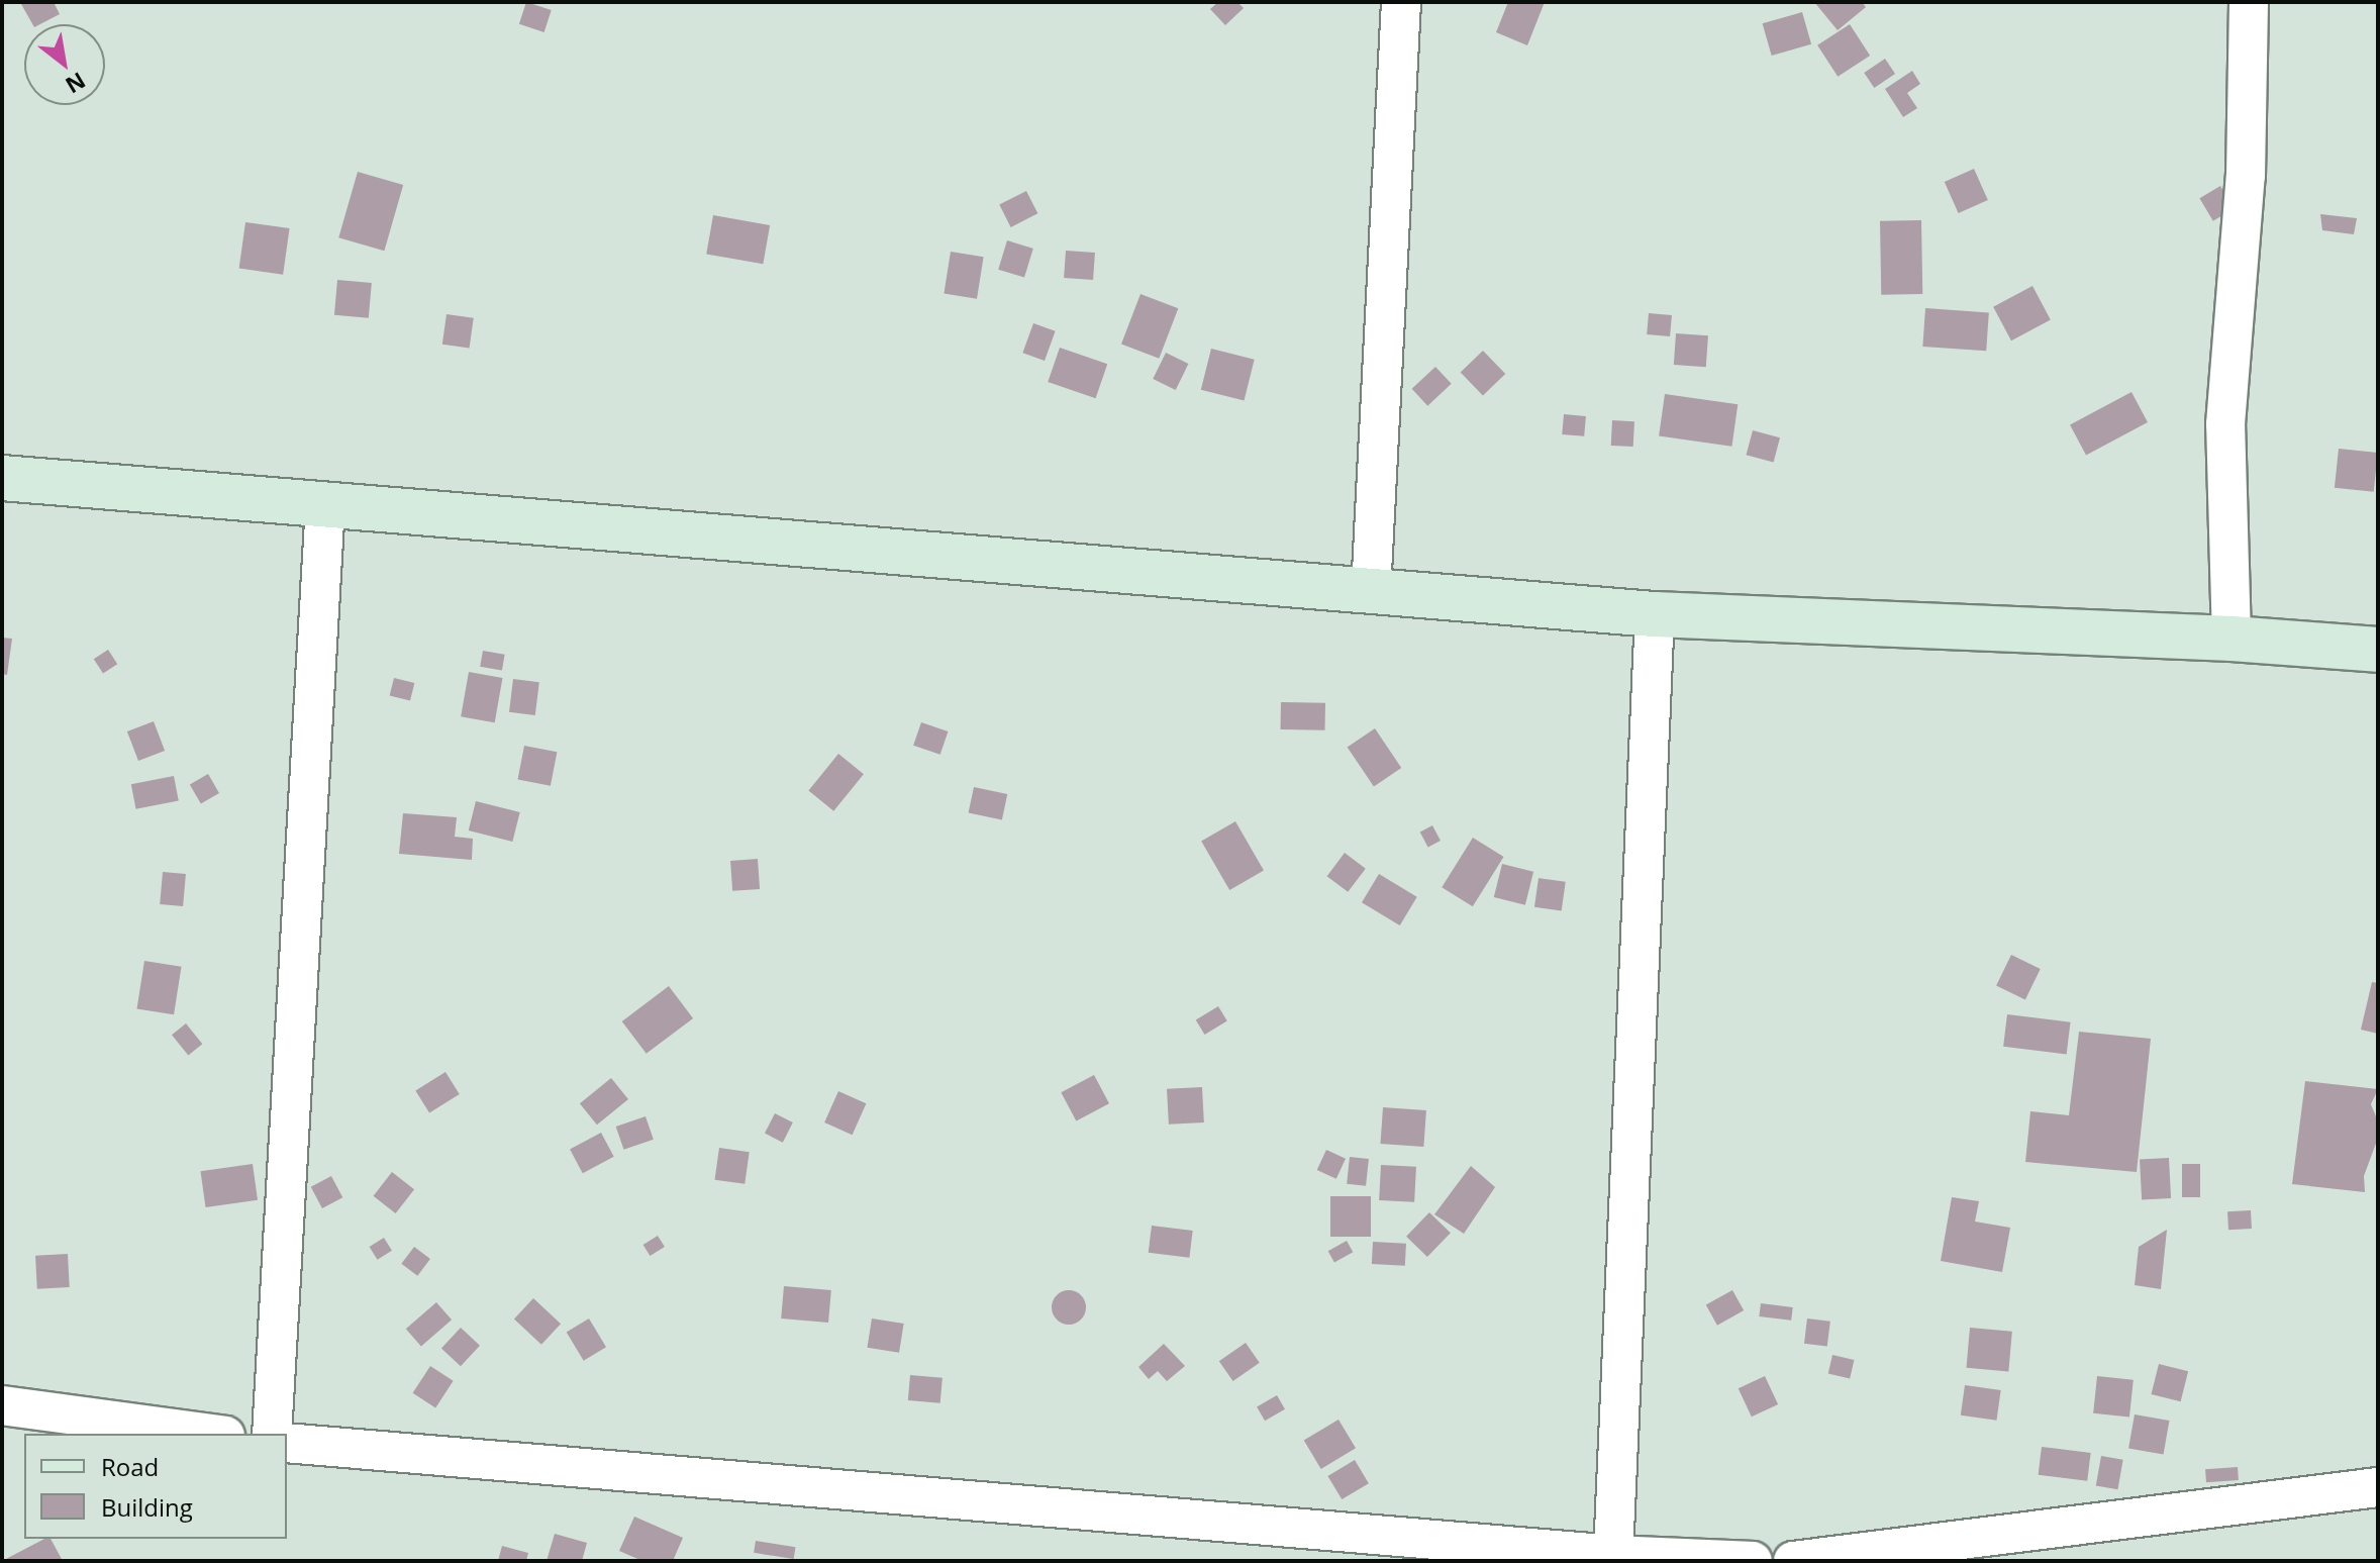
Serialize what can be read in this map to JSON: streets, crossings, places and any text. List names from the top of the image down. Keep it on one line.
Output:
{"legend":["Road","Building"],"north":"bottom right"}
